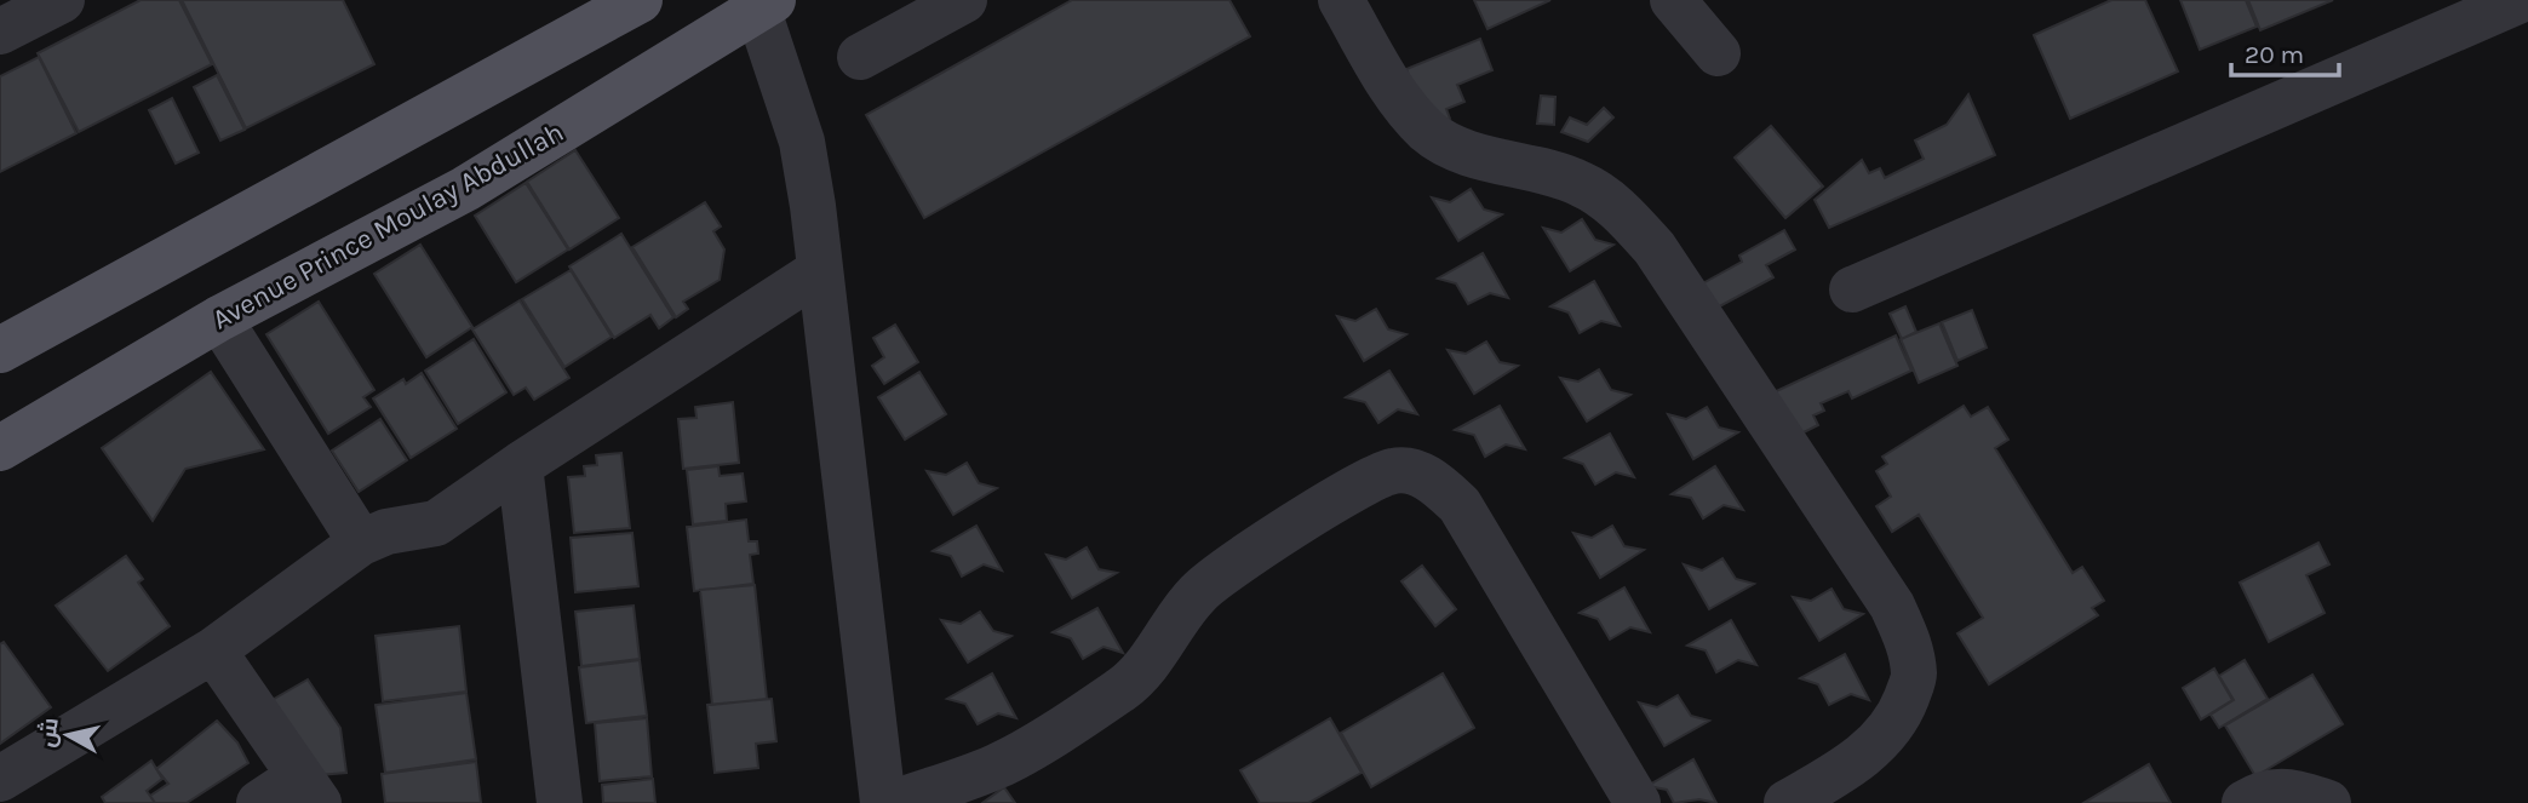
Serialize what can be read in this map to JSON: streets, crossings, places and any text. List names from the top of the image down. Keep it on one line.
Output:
{"streets":{"main road":["Avenue Prince Moulay Abdullah"]},"scale_bar":"20 m","north":"left"}
